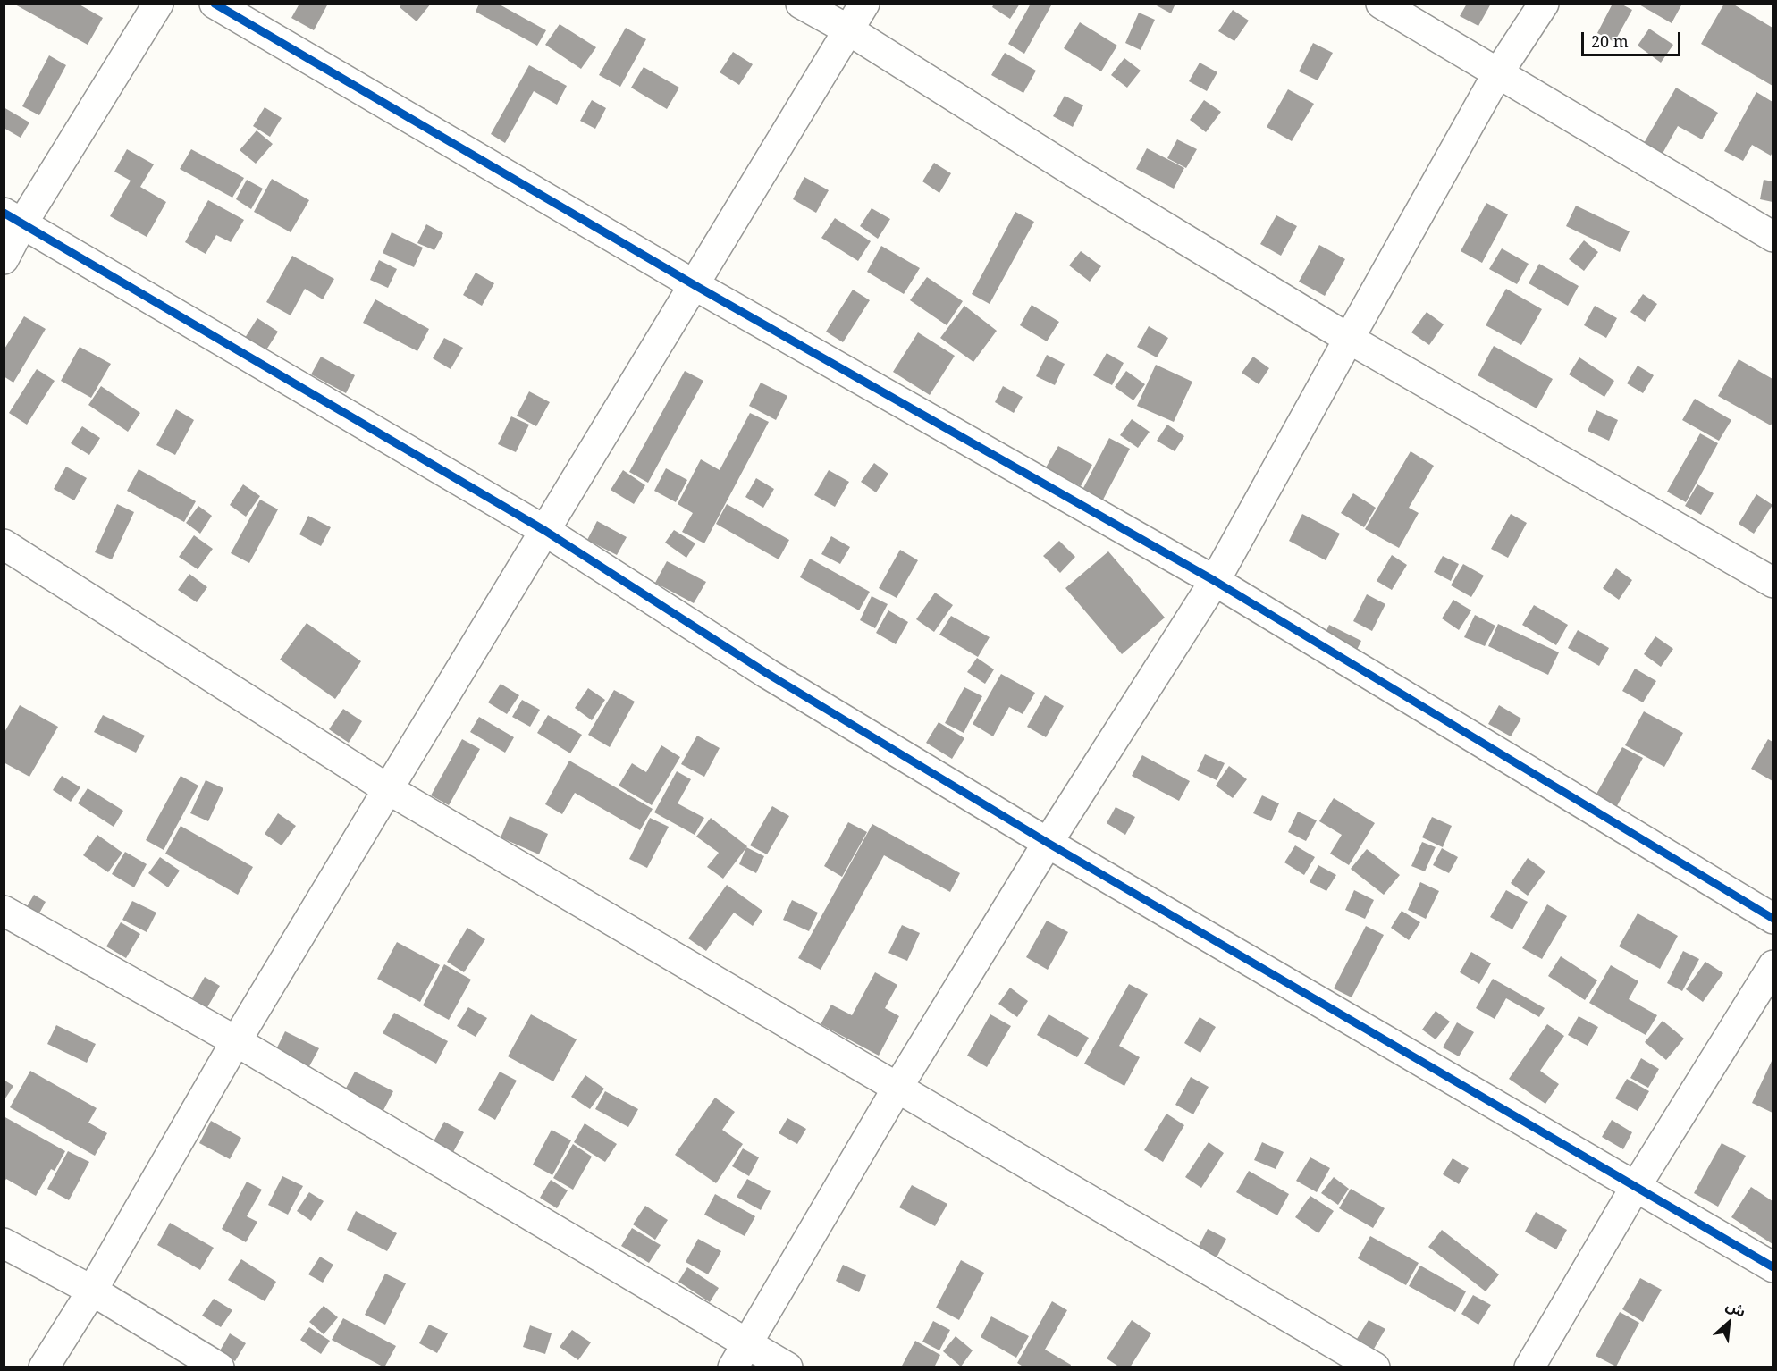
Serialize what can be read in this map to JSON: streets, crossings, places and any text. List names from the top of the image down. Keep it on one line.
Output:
{"scale_bar":"20 m","north":"top right"}
